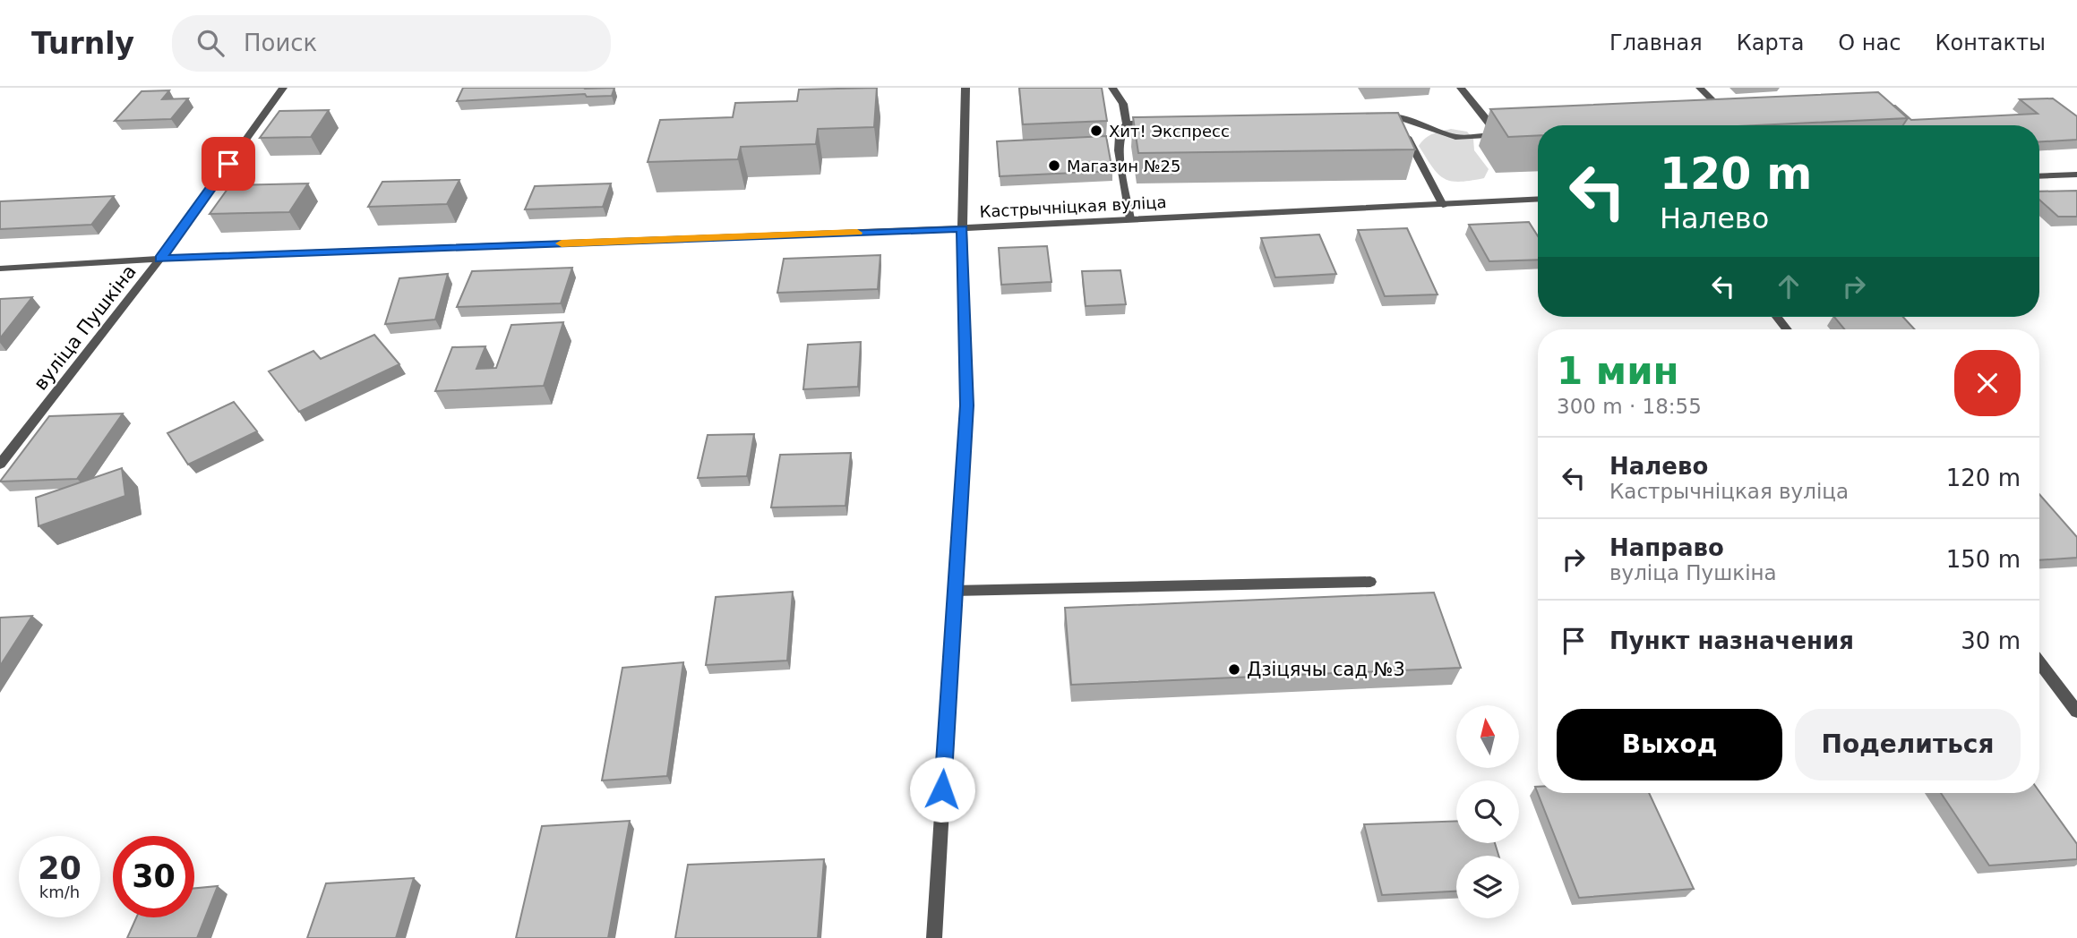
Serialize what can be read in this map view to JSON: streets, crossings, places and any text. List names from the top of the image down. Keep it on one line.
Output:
{"streets":{"street":["Кастрычніцкая вуліца","вуліца Пушкіна"]},"crossings":[["Кастрычніцкая вуліца","вуліца Пушкіна"]],"places":["Хит! Экспресс","Магазин №25","Дзіцячы сад №3"],"north":"top","page":{"header":"Turnly","search":"Поиск","nav":["Главная","Карта","О нас","Контакты"],"turn":["120 m","Налево"],"heading":["1 мин","300 m · 18:55"],"list":[{"name":"Налево","note":"Кастрычніцкая вуліца","value":"120 m"},{"name":"Направо","note":"вуліца Пушкіна","value":"150 m"},{"name":"Пункт назначения","value":"30 m"}],"buttons":["Выход","Поделиться"],"speed":"20 km/h","limit":"30"}}
